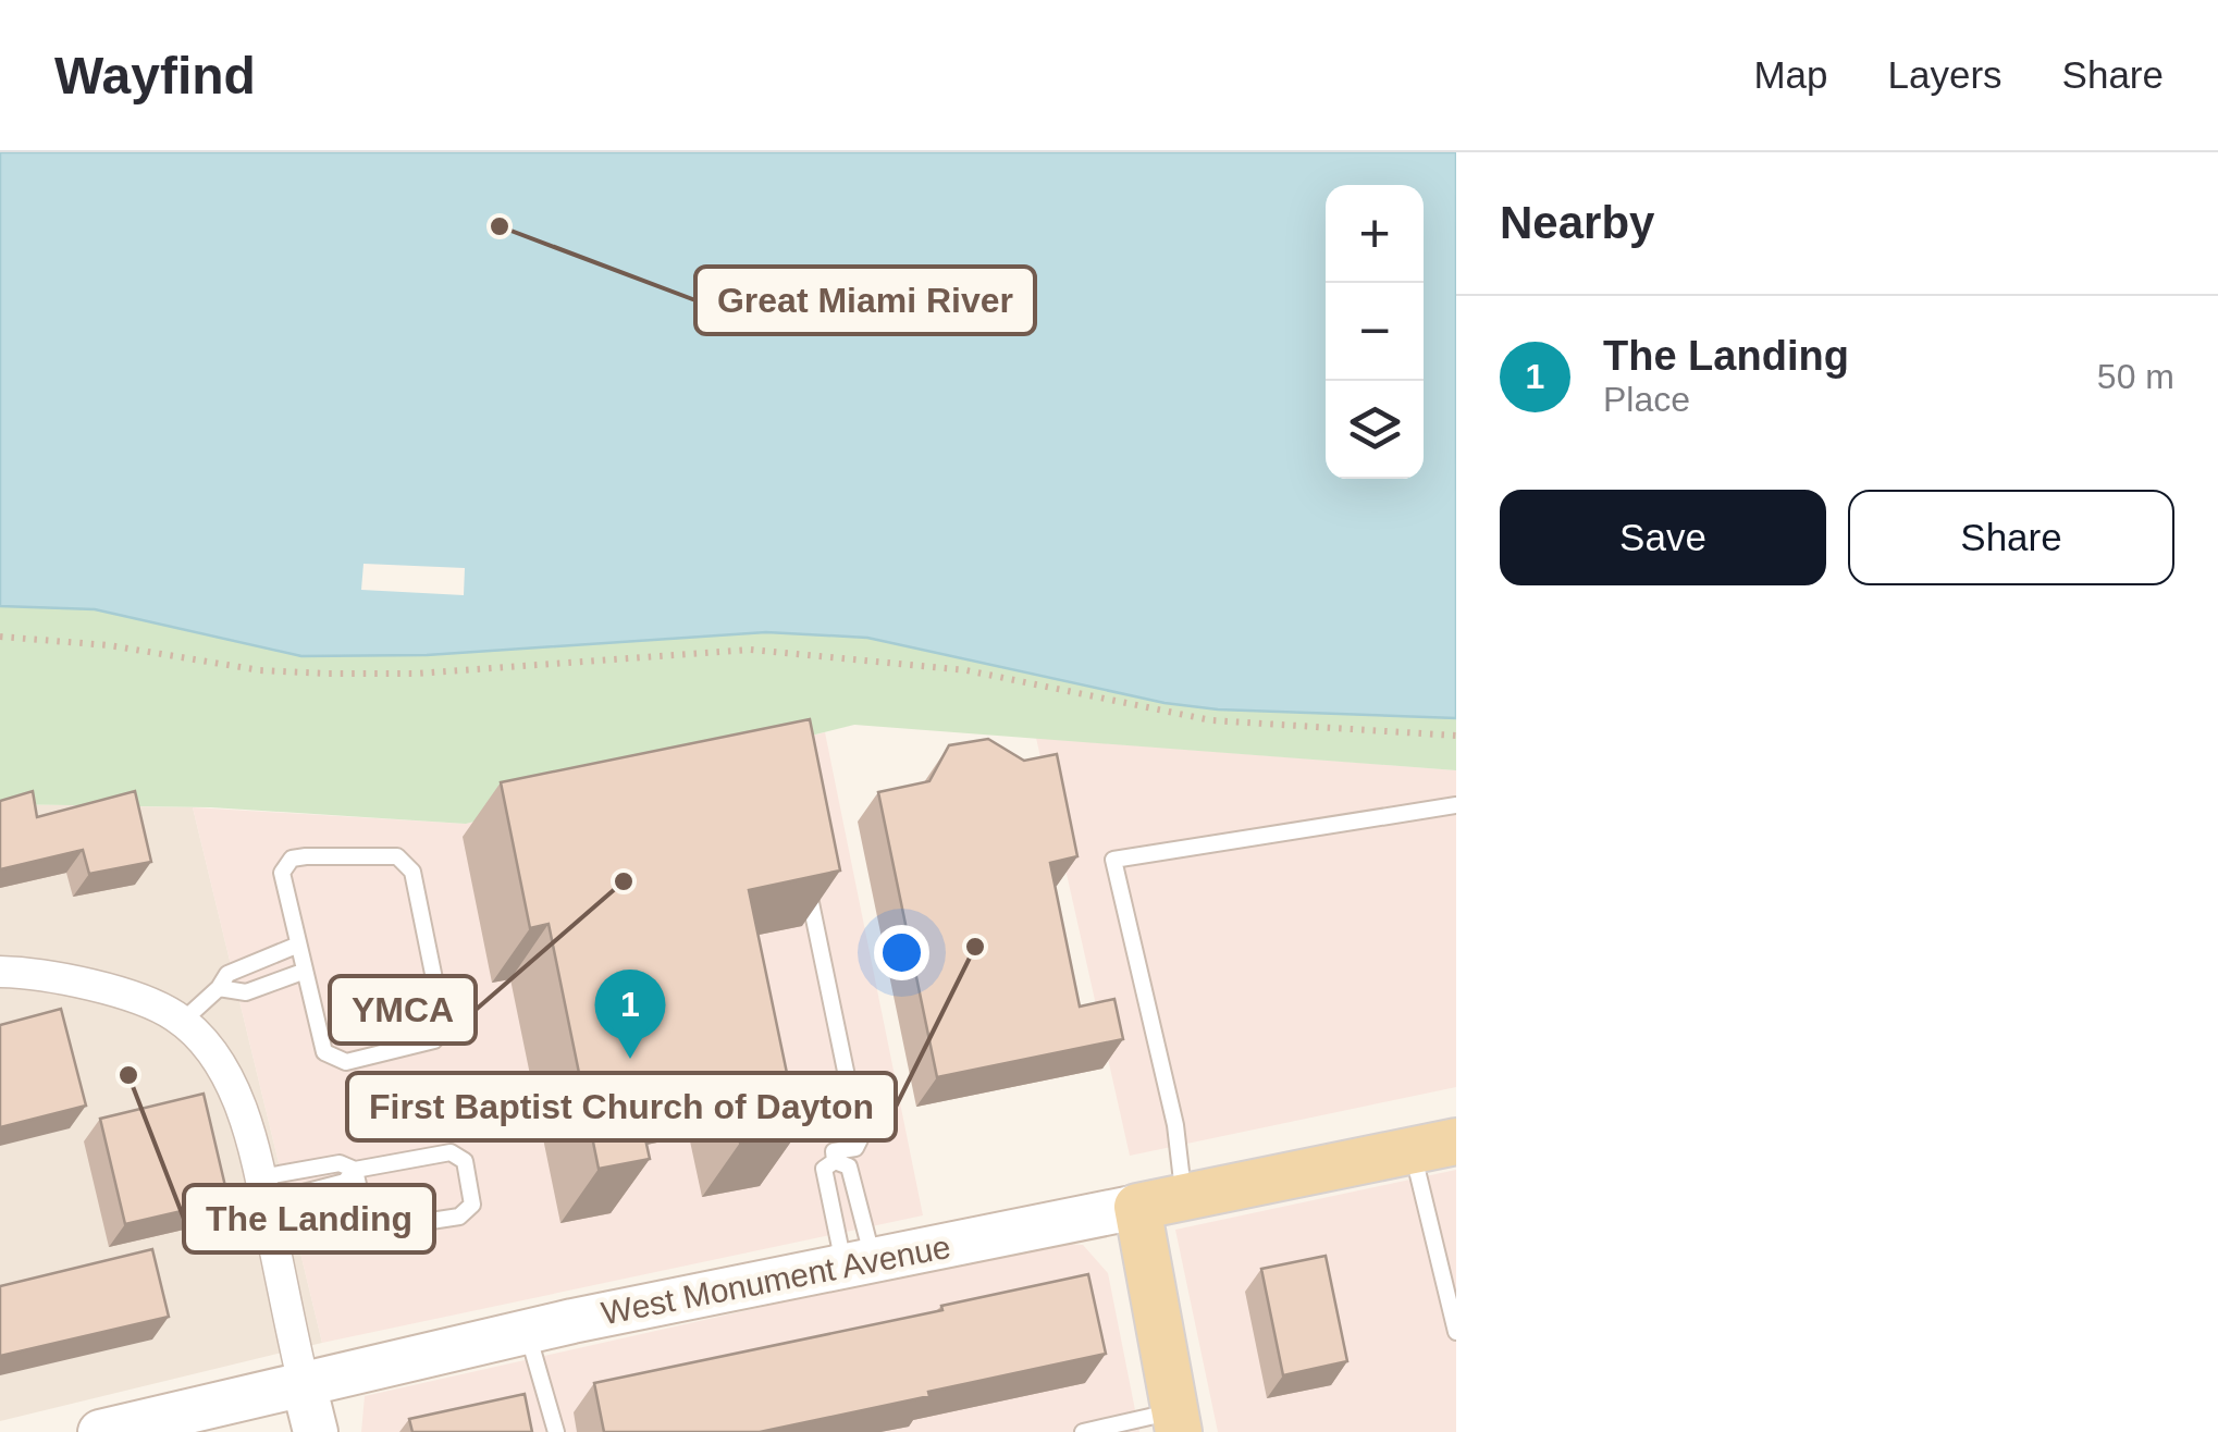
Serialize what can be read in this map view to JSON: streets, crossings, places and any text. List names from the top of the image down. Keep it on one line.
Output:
{"streets":{"main road":["West Monument Avenue"]},"places":["Great Miami River","YMCA","First Baptist Church of Dayton","The Landing"],"page":{"header":"Wayfind","nav":["Map","Layers","Share"],"heading":"Nearby","map_buttons":["+","−"],"list":[{"mark":"1","name":"The Landing","note":"Place","value":"50 m"}],"buttons":["Save","Share"],"pins":"1"}}
